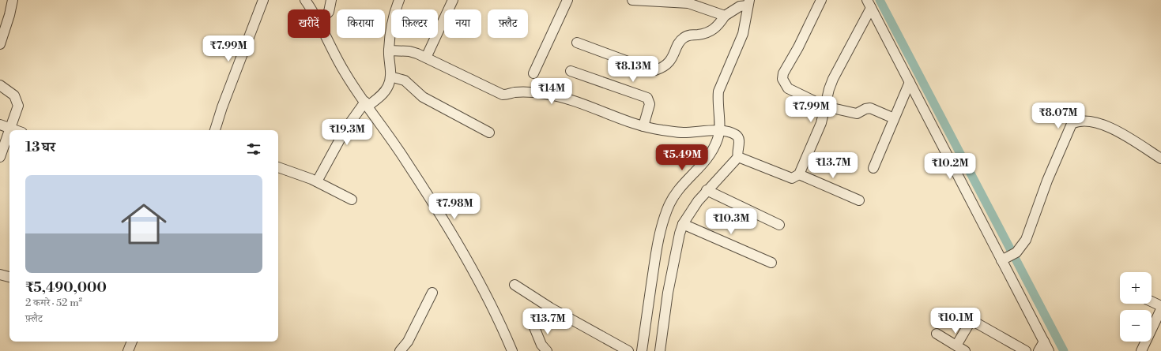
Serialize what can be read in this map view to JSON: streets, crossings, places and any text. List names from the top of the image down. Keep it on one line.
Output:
{"page":{"chip":["खरीदें","किराया","फ़िल्टर","नया","फ़्लैट"],"price":["₹7.99M","₹8.13M","₹14M","₹7.99M","₹8.07M","₹19.3M","₹5.49M","₹13.7M","₹10.2M","₹7.98M","₹10.3M","₹10.1M","₹13.7M"],"heading":"13 घर","list":[{"name":"₹5,490,000","note":"2 कमरे · 52 m² · फ़्लैट"}],"map_buttons":["+","−"]}}
